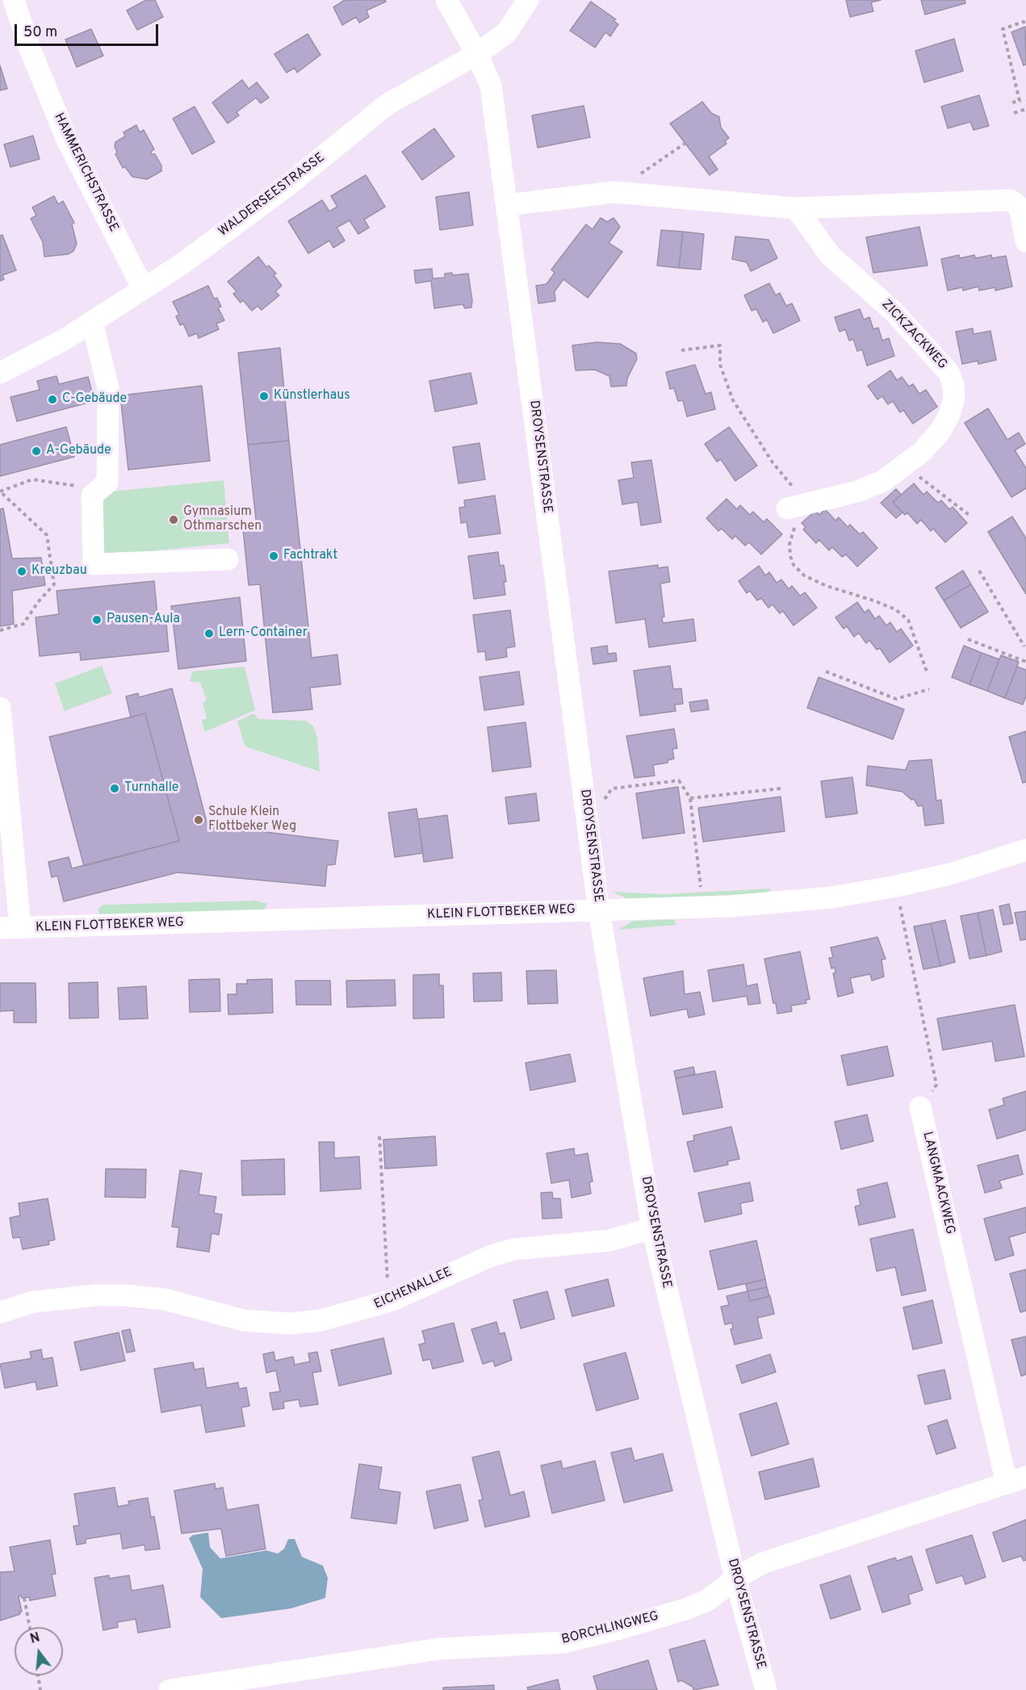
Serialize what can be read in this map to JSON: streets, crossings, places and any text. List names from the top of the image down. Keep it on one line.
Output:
{"streets":{"street":["HAMMERICHSTRASSE","WALDERSEESTRASSE","ZICKZACKWEG","DROYSENSTRASSE","KLEIN FLOTTBEKER WEG","LANGMAACKWEG","EICHENALLEE","BORCHLINGWEG"]},"crossings":[["HAMMERICHSTRASSE","WALDERSEESTRASSE"],["WALDERSEESTRASSE","DROYSENSTRASSE"],["DROYSENSTRASSE","KLEIN FLOTTBEKER WEG"],["DROYSENSTRASSE","EICHENALLEE"],["DROYSENSTRASSE","BORCHLINGWEG"],["LANGMAACKWEG","BORCHLINGWEG"]],"places":["Künstlerhaus","C-Gebäude","A-Gebäude","Gymnasium Othmarschen","Fachtrakt","Kreuzbau","Pausen-Aula","Lern-Container","Turnhalle","Schule Klein Flottbeker Weg"],"scale_bar":"50 m","north":"top"}
